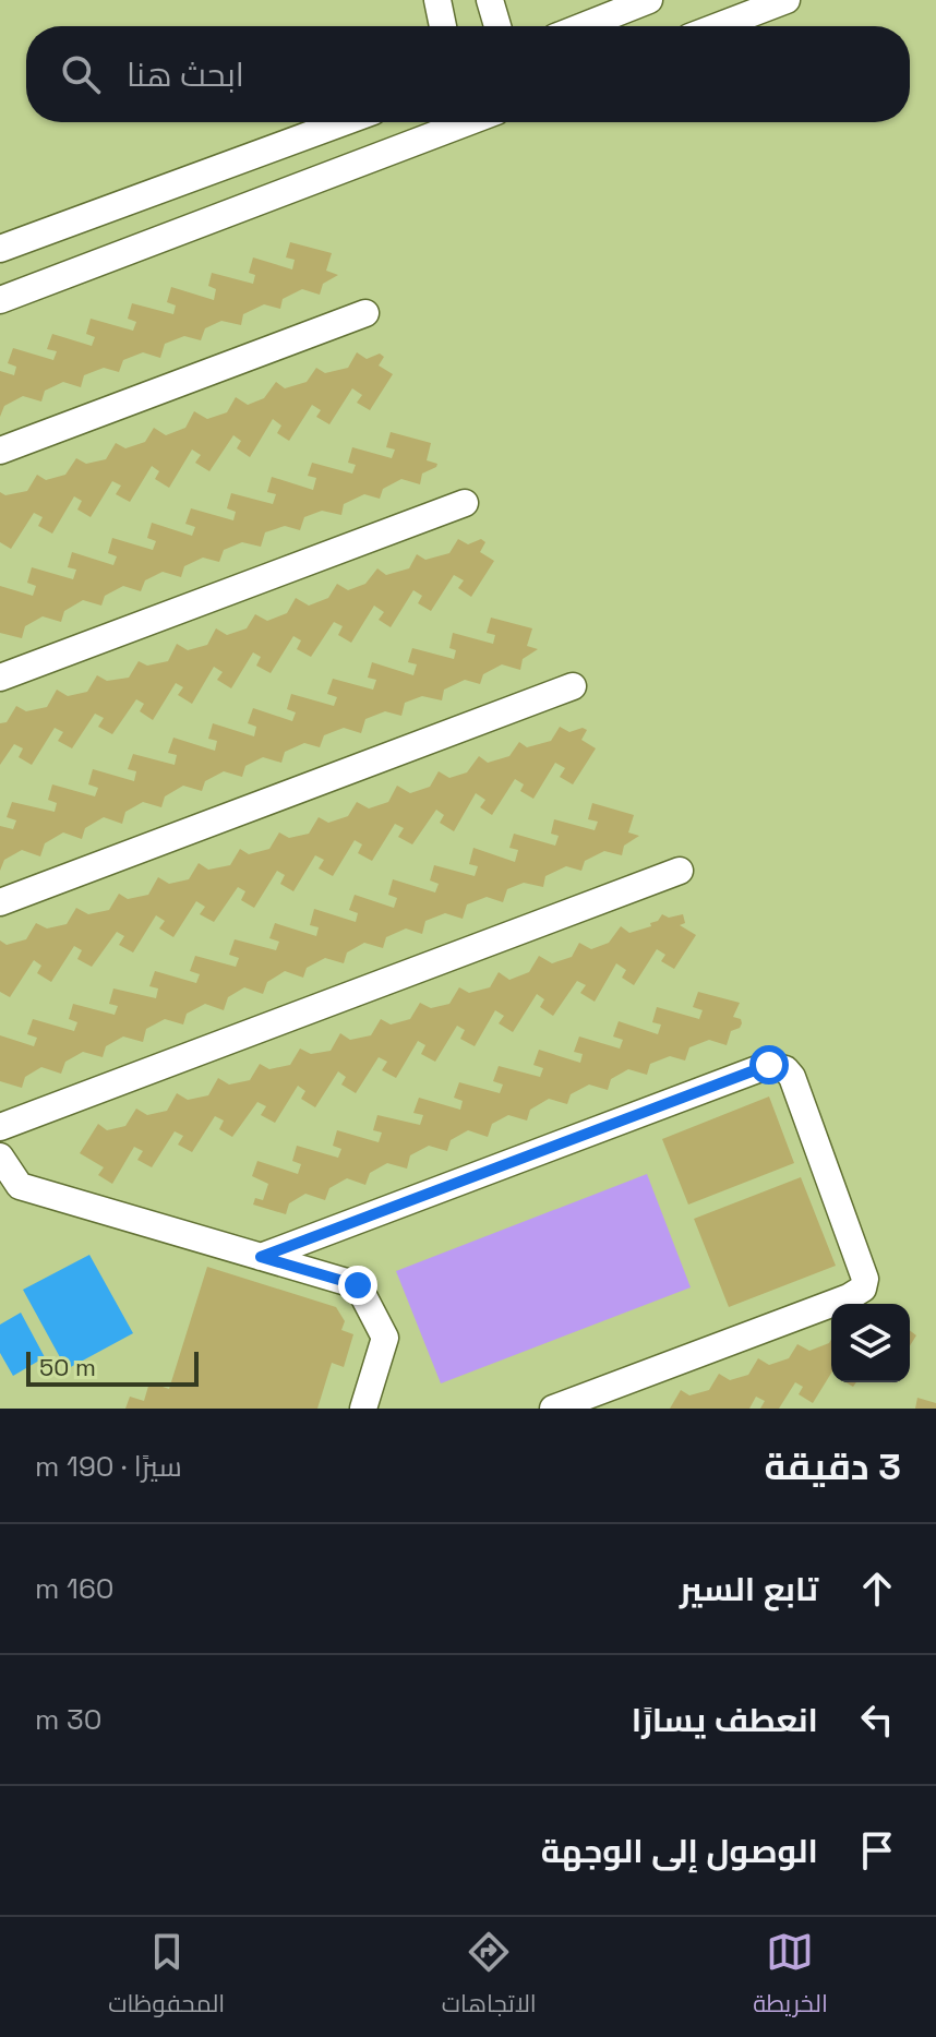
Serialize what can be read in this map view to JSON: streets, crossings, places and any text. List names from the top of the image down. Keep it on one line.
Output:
{"scale_bar":"50 m","page":{"search":"ابحث هنا","scale":"50 m","heading":["3 دقيقة","سيرًا · 190 m"],"list":[["تابع السير","160 m"],["انعطف يسارًا","30 m"],"الوصول إلى الوجهة"],"nav":["الخريطة","الاتجاهات","المحفوظات"]}}
